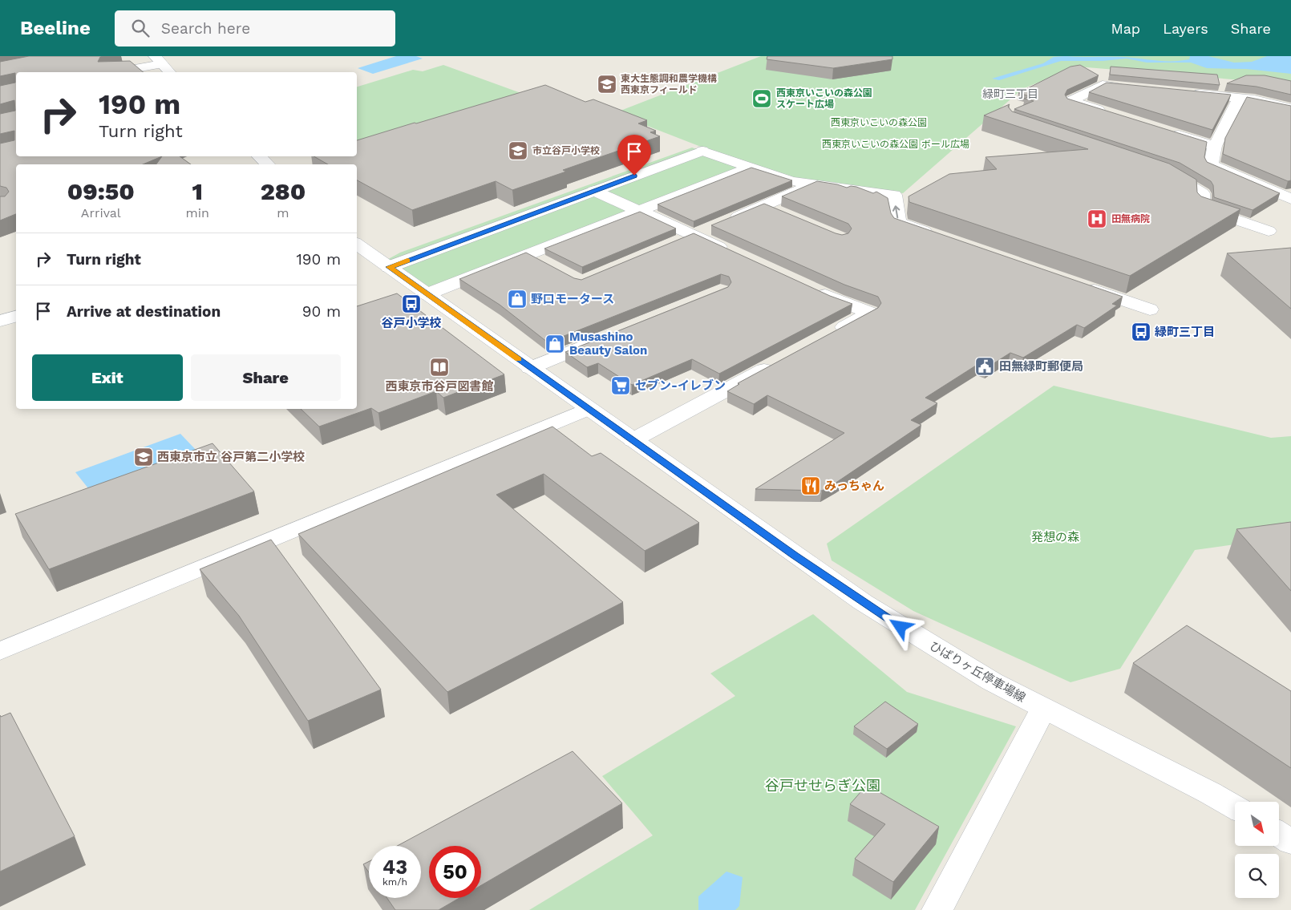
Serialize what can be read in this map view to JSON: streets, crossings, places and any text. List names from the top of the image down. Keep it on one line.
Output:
{"streets":{"street":["ひばりヶ丘停車場線"]},"districts":["緑町三丁目"],"parks":["西東京いこいの森公園","西東京いこいの森公園 ボール広場","発想の森","谷戸せせらぎ公園"],"places":{"school or university":["東大生態調和農学機構 西東京フィールド","市立谷戸小学校","西東京市立 谷戸第二小学校"],"sports":["西東京いこいの森公園 スケート広場"],"hospital":["田無病院"],"shop":["野口モータース","Musashino Beauty Salon"],"bus stop":["谷戸小学校","緑町三丁目"],"public building":["田無緑町郵便局"],"library":["西東京市谷戸図書館"],"supermarket":["セブン-イレブン"],"restaurant":["みっちゃん"]},"north":"bottom right","page":{"header":"Beeline","search":"Search here","nav":["Map","Layers","Share"],"turn":["190 m","Turn right"],"eta":["09:50","Arrival","1","min","280","m"],"list":[{"name":"Turn right","value":"190 m"},{"name":"Arrive at destination","value":"90 m"}],"buttons":["Exit","Share"],"speed":"43 km/h","limit":"50"}}
